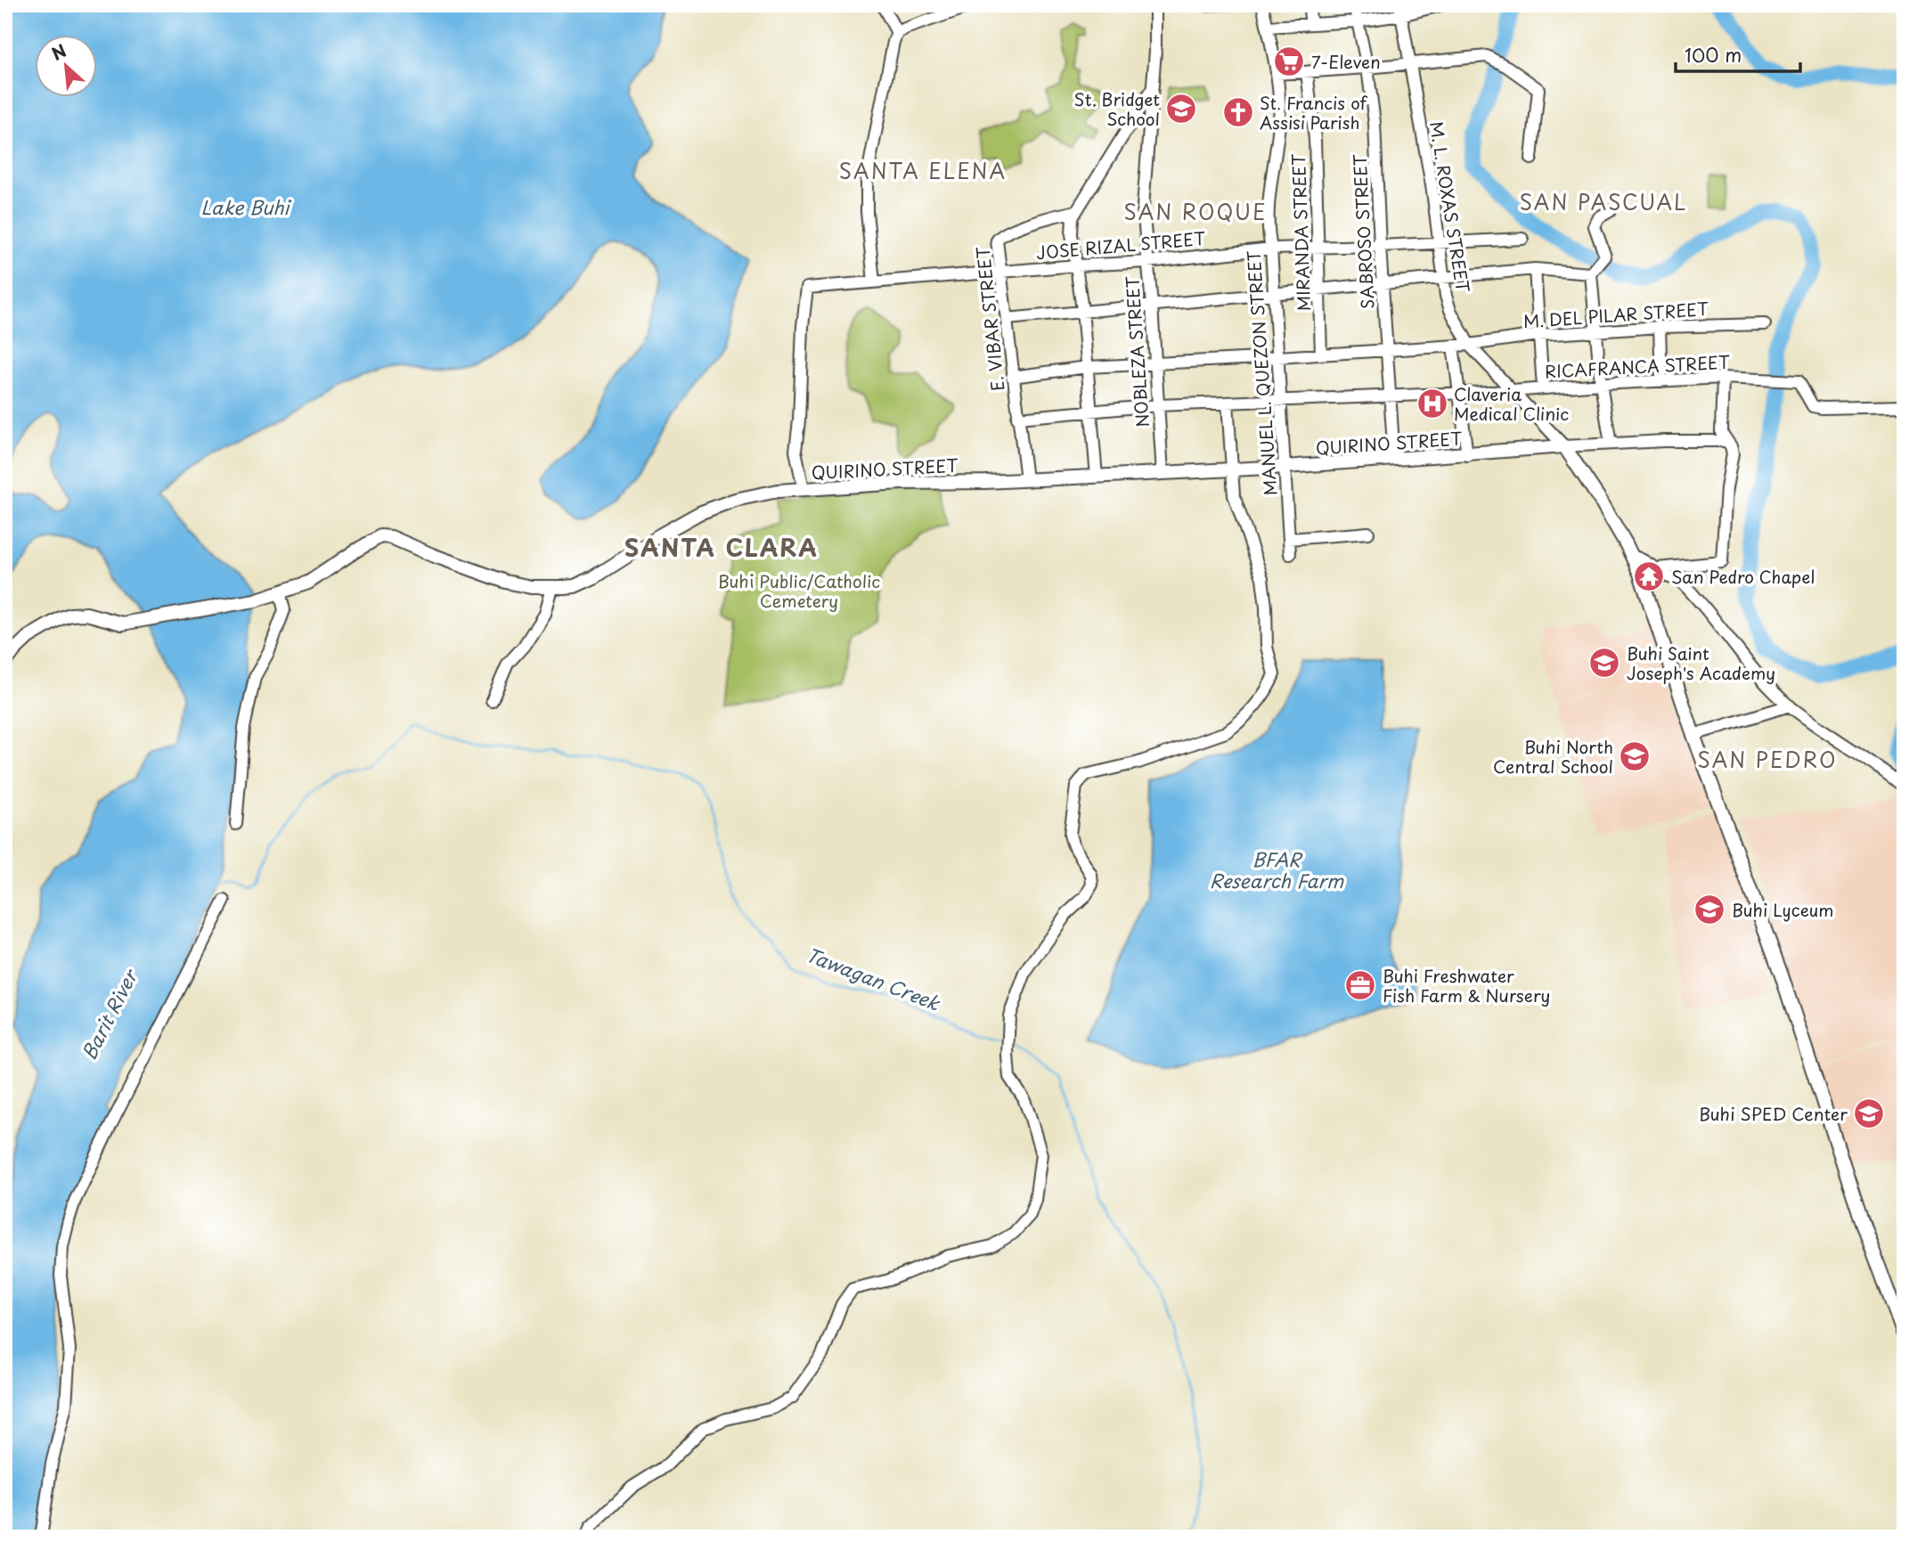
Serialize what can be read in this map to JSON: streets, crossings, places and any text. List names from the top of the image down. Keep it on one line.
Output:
{"streets":{"main road":["QUIRINO STREET"],"street":["M. L. ROXAS STREET","SABROSO STREET","MIRANDA STREET","JOSE RIZAL STREET","M. DEL PILAR STREET","E. VIBAR STREET","NOBLEZA STREET","RICAFRANCA STREET","MANUEL L. QUEZON STREET"]},"crossings":[["M. L. ROXAS STREET","JOSE RIZAL STREET"],["M. L. ROXAS STREET","M. DEL PILAR STREET"],["M. L. ROXAS STREET","RICAFRANCA STREET"],["M. L. ROXAS STREET","QUIRINO STREET"],["SABROSO STREET","JOSE RIZAL STREET"],["SABROSO STREET","M. DEL PILAR STREET"],["SABROSO STREET","RICAFRANCA STREET"],["SABROSO STREET","QUIRINO STREET"],["MIRANDA STREET","JOSE RIZAL STREET"],["MIRANDA STREET","M. DEL PILAR STREET"],["JOSE RIZAL STREET","E. VIBAR STREET"],["JOSE RIZAL STREET","NOBLEZA STREET"],["JOSE RIZAL STREET","MANUEL L. QUEZON STREET"],["JOSE RIZAL STREET","QUIRINO STREET"],["M. DEL PILAR STREET","E. VIBAR STREET"],["M. DEL PILAR STREET","NOBLEZA STREET"],["M. DEL PILAR STREET","MANUEL L. QUEZON STREET"],["E. VIBAR STREET","RICAFRANCA STREET"],["E. VIBAR STREET","QUIRINO STREET"],["NOBLEZA STREET","RICAFRANCA STREET"],["NOBLEZA STREET","QUIRINO STREET"],["RICAFRANCA STREET","MANUEL L. QUEZON STREET"],["MANUEL L. QUEZON STREET","QUIRINO STREET"]],"districts":["SANTA ELENA","SAN PASCUAL","SAN ROQUE","SANTA CLARA","SAN PEDRO"],"water":["Lake Buhi","BFAR Research Farm","Tawagan Creek","Barit River"],"parks":["Buhi Public/Catholic Cemetery"],"places":{"supermarket":["7-Eleven"],"school or university":["St. Bridget School","Buhi Saint Joseph's Academy","Buhi North Central School","Buhi Lyceum","Buhi SPED Center"],"church":["St. Francis of Assisi Parish"],"hospital":["Claveria Medical Clinic"],"temple":["San Pedro Chapel"],"office":["Buhi Freshwater Fish Farm & Nursery"]},"scale_bar":"100 m","north":"top left"}
